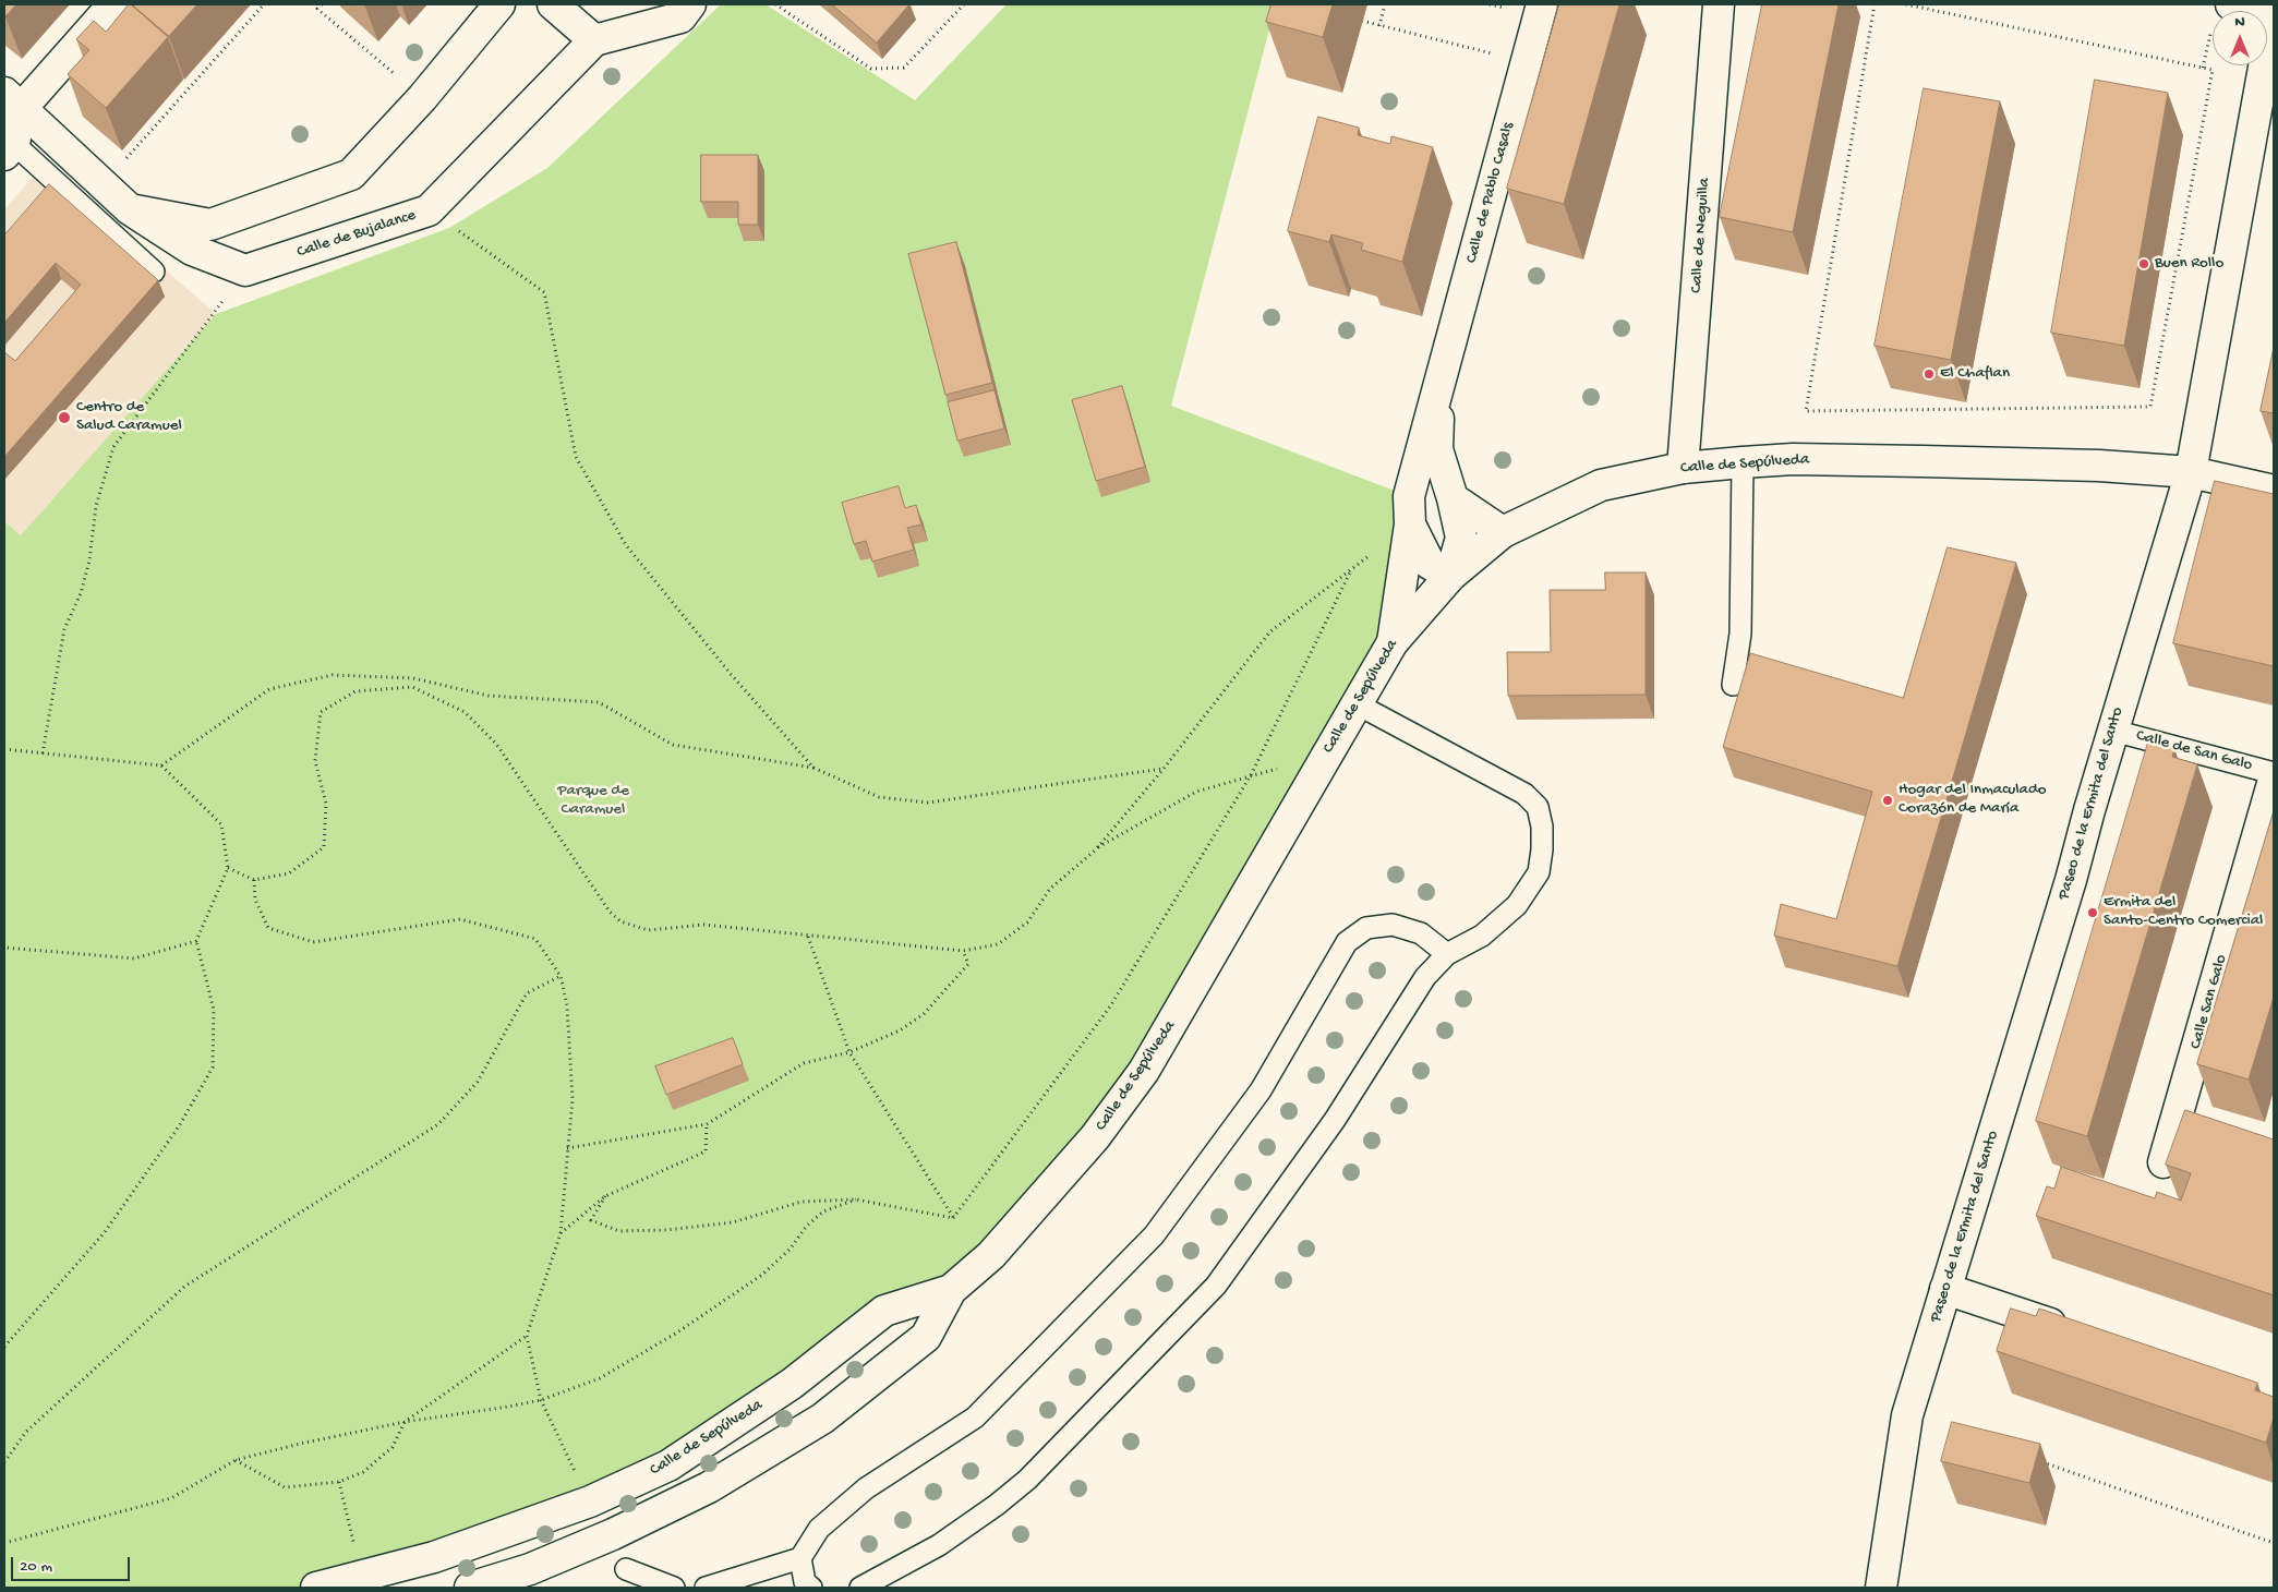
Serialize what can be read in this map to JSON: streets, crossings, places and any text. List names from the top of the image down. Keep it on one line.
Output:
{"streets":{"street":["Calle de Pablo Casals","Calle de Bujalance","Calle de Neguilla","Calle de Sepúlveda","Paseo de la Ermita del Santo","Calle San Galo"],"lane":["Calle de San Galo"]},"crossings":[["Calle de Pablo Casals","Calle de Sepúlveda"],["Calle de Neguilla","Calle de Sepúlveda"],["Calle de Sepúlveda","Paseo de la Ermita del Santo"],["Calle de San Galo","Paseo de la Ermita del Santo"]],"parks":["Parque de Caramuel"],"places":["Buen Rollo","El Chaflan","Centro de Salud Caramuel","Hogar del Inmaculado Corazón de María","Ermita del Santo-Centro Comercial"],"scale_bar":"20 m","north":"top"}
